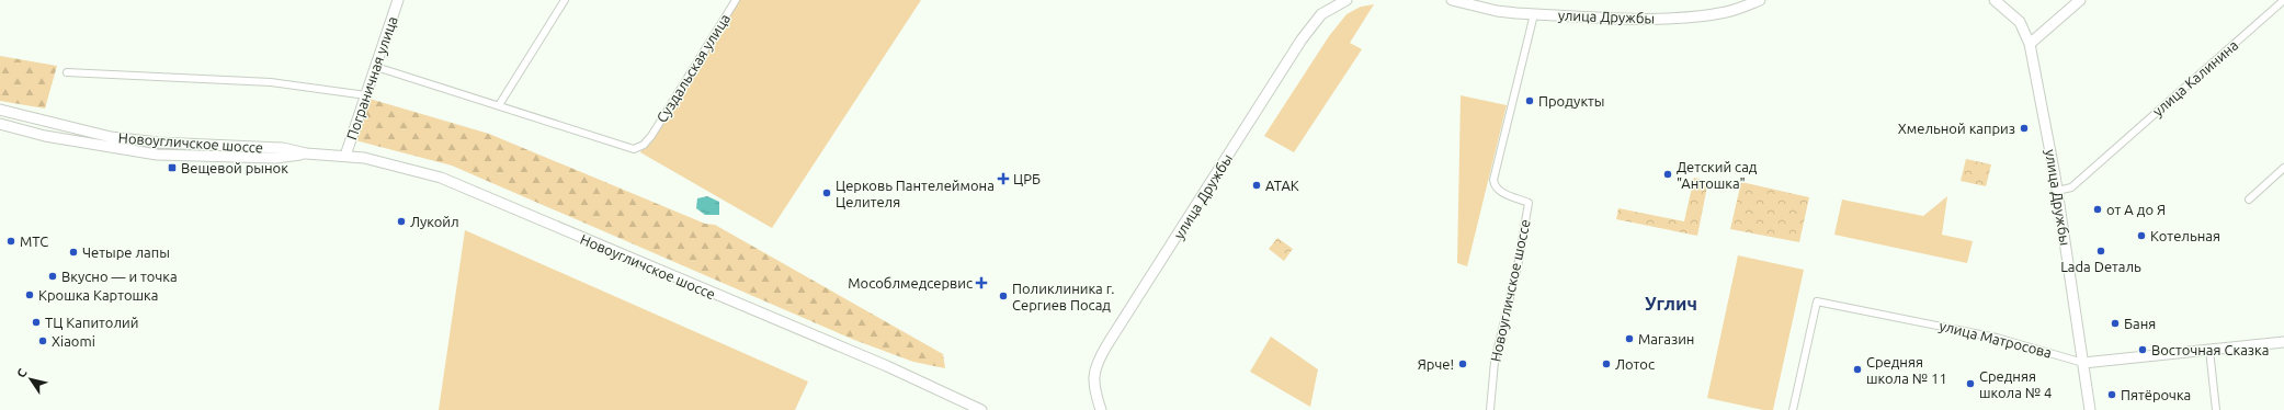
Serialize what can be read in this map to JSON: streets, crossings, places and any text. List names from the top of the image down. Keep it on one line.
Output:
{"streets":{"street":["улица Дружбы","Суздальская улица","Пограничная улица","улица Калинина","Новоугличское шоссе","улица Матросова"]},"crossings":[["улица Дружбы","улица Калинина"],["улица Дружбы","Новоугличское шоссе"],["улица Дружбы","улица Матросова"],["Пограничная улица","Новоугличское шоссе"]],"districts":["Углич"],"places":{"other":["Продукты","Хмельной каприз","Детский сад \"Антошка\"","АТАК","Церковь Пантелеймона Целителя","от А до Я","Лукойл","Котельная","МТС","Lada Dеталь","Четыре лапы","Вкусно — и точка","Крошка Картошка","Поликлиника г. Сергиев Посад","ТЦ Капитолий","Баня","Магазин","Xiaomi","Восточная Сказка","Ярче!","Лотос","Средняя школа № 11","Средняя школа № 4","Пятёрочка"],"transit":["Вещевой рынок"],"health":["ЦРБ","Мособлмедсервис"]},"north":"top left"}
